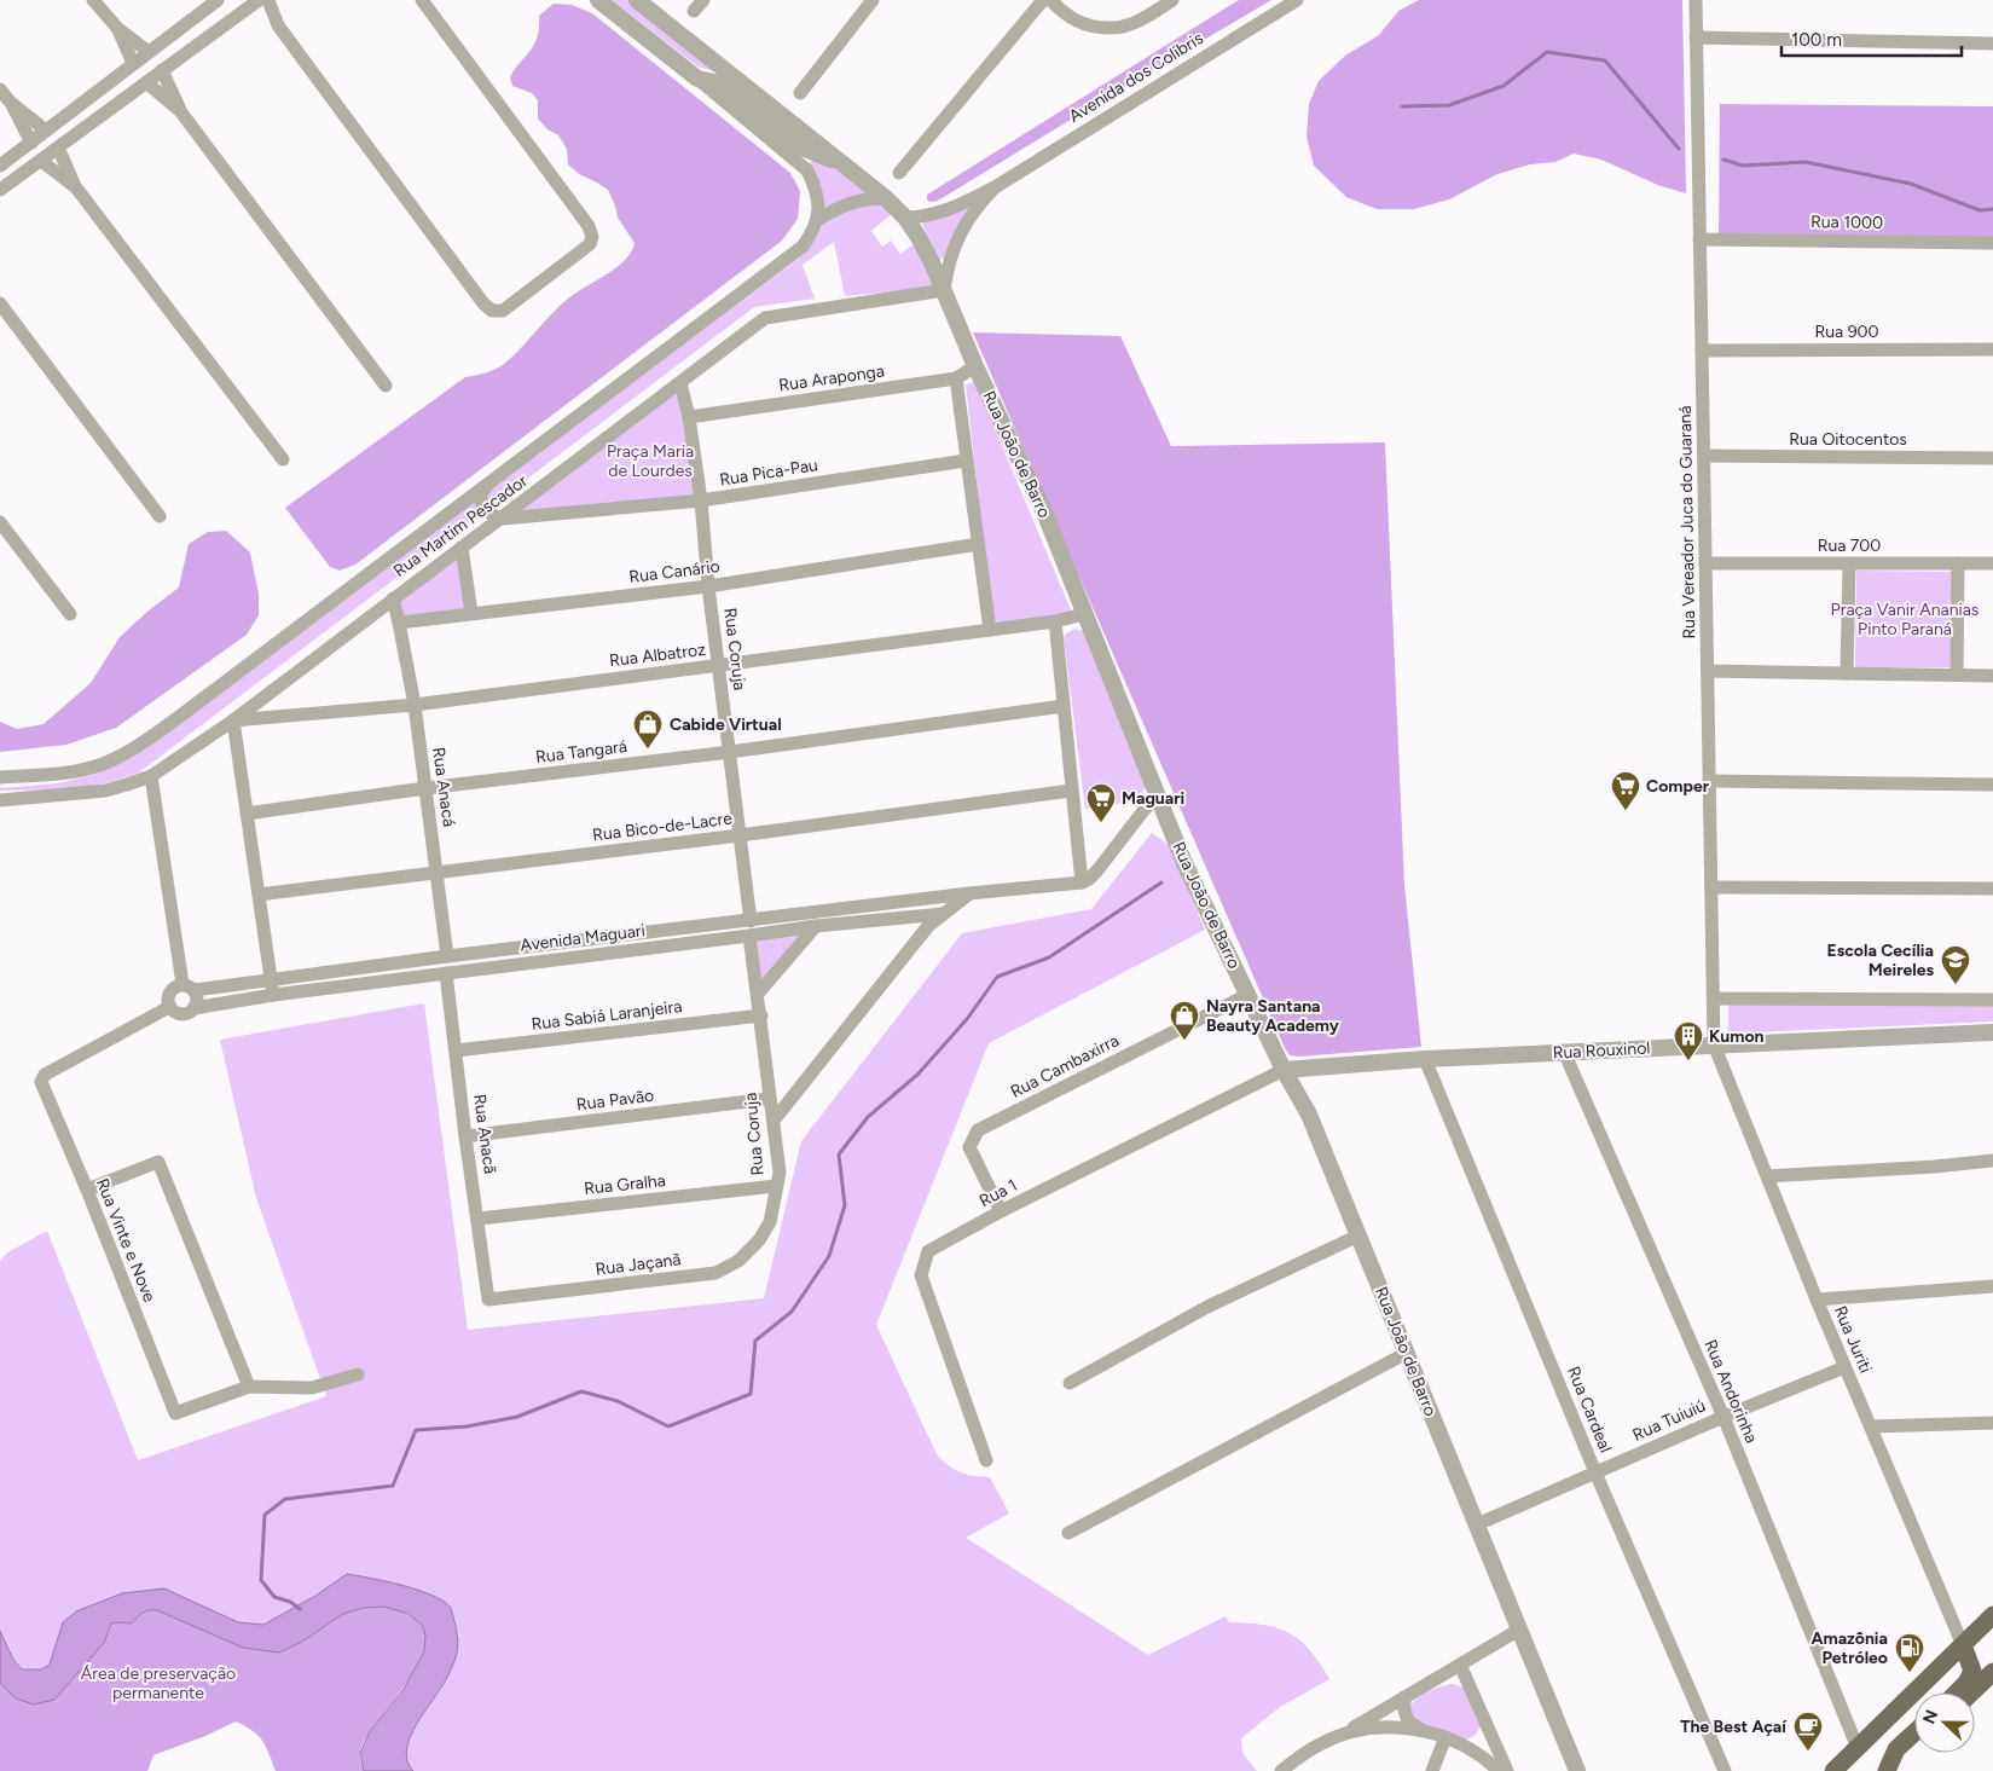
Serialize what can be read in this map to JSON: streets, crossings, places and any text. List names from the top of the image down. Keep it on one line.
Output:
{"streets":{"street":["Avenida dos Colibris","Rua 1000","Rua 900","Rua Araponga","Rua Oitocentos","Rua João de Barro","Rua Pica-Pau","Rua Vereador Juca do Guaraná","Rua Martim Pescador","Rua 700","Rua Canário","Rua Coruja","Rua Albatroz","Rua Tangará","Rua Anacá","Rua Bico-de-Lacre","Avenida Maguari","Rua Sabiá Laranjeira","Rua Rouxinol","Rua Cambaxirra","Rua Pavão","Rua Anacã","Rua Gralha","Rua 1","Rua Vinte e Nove","Rua Jaçanã","Rua Juriti","Rua Andorinha","Rua Cardeal","Rua Tuiuiú"]},"crossings":[["Avenida dos Colibris","Rua João de Barro"],["Avenida dos Colibris","Rua Martim Pescador"],["Rua 1000","Rua Vereador Juca do Guaraná"],["Rua 900","Rua Vereador Juca do Guaraná"],["Rua Araponga","Rua João de Barro"],["Rua Araponga","Rua Coruja"],["Rua Oitocentos","Rua Vereador Juca do Guaraná"],["Rua João de Barro","Rua Martim Pescador"],["Rua João de Barro","Rua Albatroz"],["Rua João de Barro","Rua Rouxinol"],["Rua João de Barro","Rua Cambaxirra"],["Rua João de Barro","Rua 1"],["Rua João de Barro","Rua Tuiuiú"],["Rua Pica-Pau","Rua Martim Pescador"],["Rua Pica-Pau","Rua Coruja"],["Rua Vereador Juca do Guaraná","Rua 700"],["Rua Vereador Juca do Guaraná","Rua Rouxinol"],["Rua Vereador Juca do Guaraná","Rua Juriti"],["Rua Martim Pescador","Rua Coruja"],["Rua Martim Pescador","Rua Albatroz"],["Rua Canário","Rua Coruja"],["Rua Canário","Rua Anacá"],["Rua Coruja","Rua Albatroz"],["Rua Coruja","Rua Tangará"],["Rua Coruja","Rua Bico-de-Lacre"],["Rua Coruja","Avenida Maguari"],["Rua Coruja","Rua Sabiá Laranjeira"],["Rua Coruja","Rua Pavão"],["Rua Coruja","Rua Gralha"],["Rua Coruja","Rua Jaçanã"],["Rua Albatroz","Rua Anacá"],["Rua Tangará","Rua Anacá"],["Rua Anacá","Rua Bico-de-Lacre"],["Rua Anacá","Avenida Maguari"],["Avenida Maguari","Rua Anacã"],["Avenida Maguari","Rua Vinte e Nove"],["Rua Sabiá Laranjeira","Rua Anacã"],["Rua Rouxinol","Rua 1"],["Rua Rouxinol","Rua Juriti"],["Rua Rouxinol","Rua Andorinha"],["Rua Rouxinol","Rua Cardeal"],["Rua Cambaxirra","Rua 1"],["Rua Pavão","Rua Anacã"],["Rua Anacã","Rua Gralha"],["Rua Anacã","Rua Jaçanã"],["Rua Juriti","Rua Tuiuiú"],["Rua Andorinha","Rua Tuiuiú"],["Rua Cardeal","Rua Tuiuiú"]],"parks":["Praça Maria de Lourdes","Praça Vanir Ananias Pinto Paraná","Área de preservação permanente"],"places":{"shop":["Cabide Virtual","Nayra Santana Beauty Academy"],"supermarket":["Comper","Maguari"],"school or university":["Escola Cecília Meireles"],"building":["Kumon"],"fuel station":["Amazônia Petróleo"],"cafe":["The Best Açaí"]},"scale_bar":"100 m","north":"left"}
